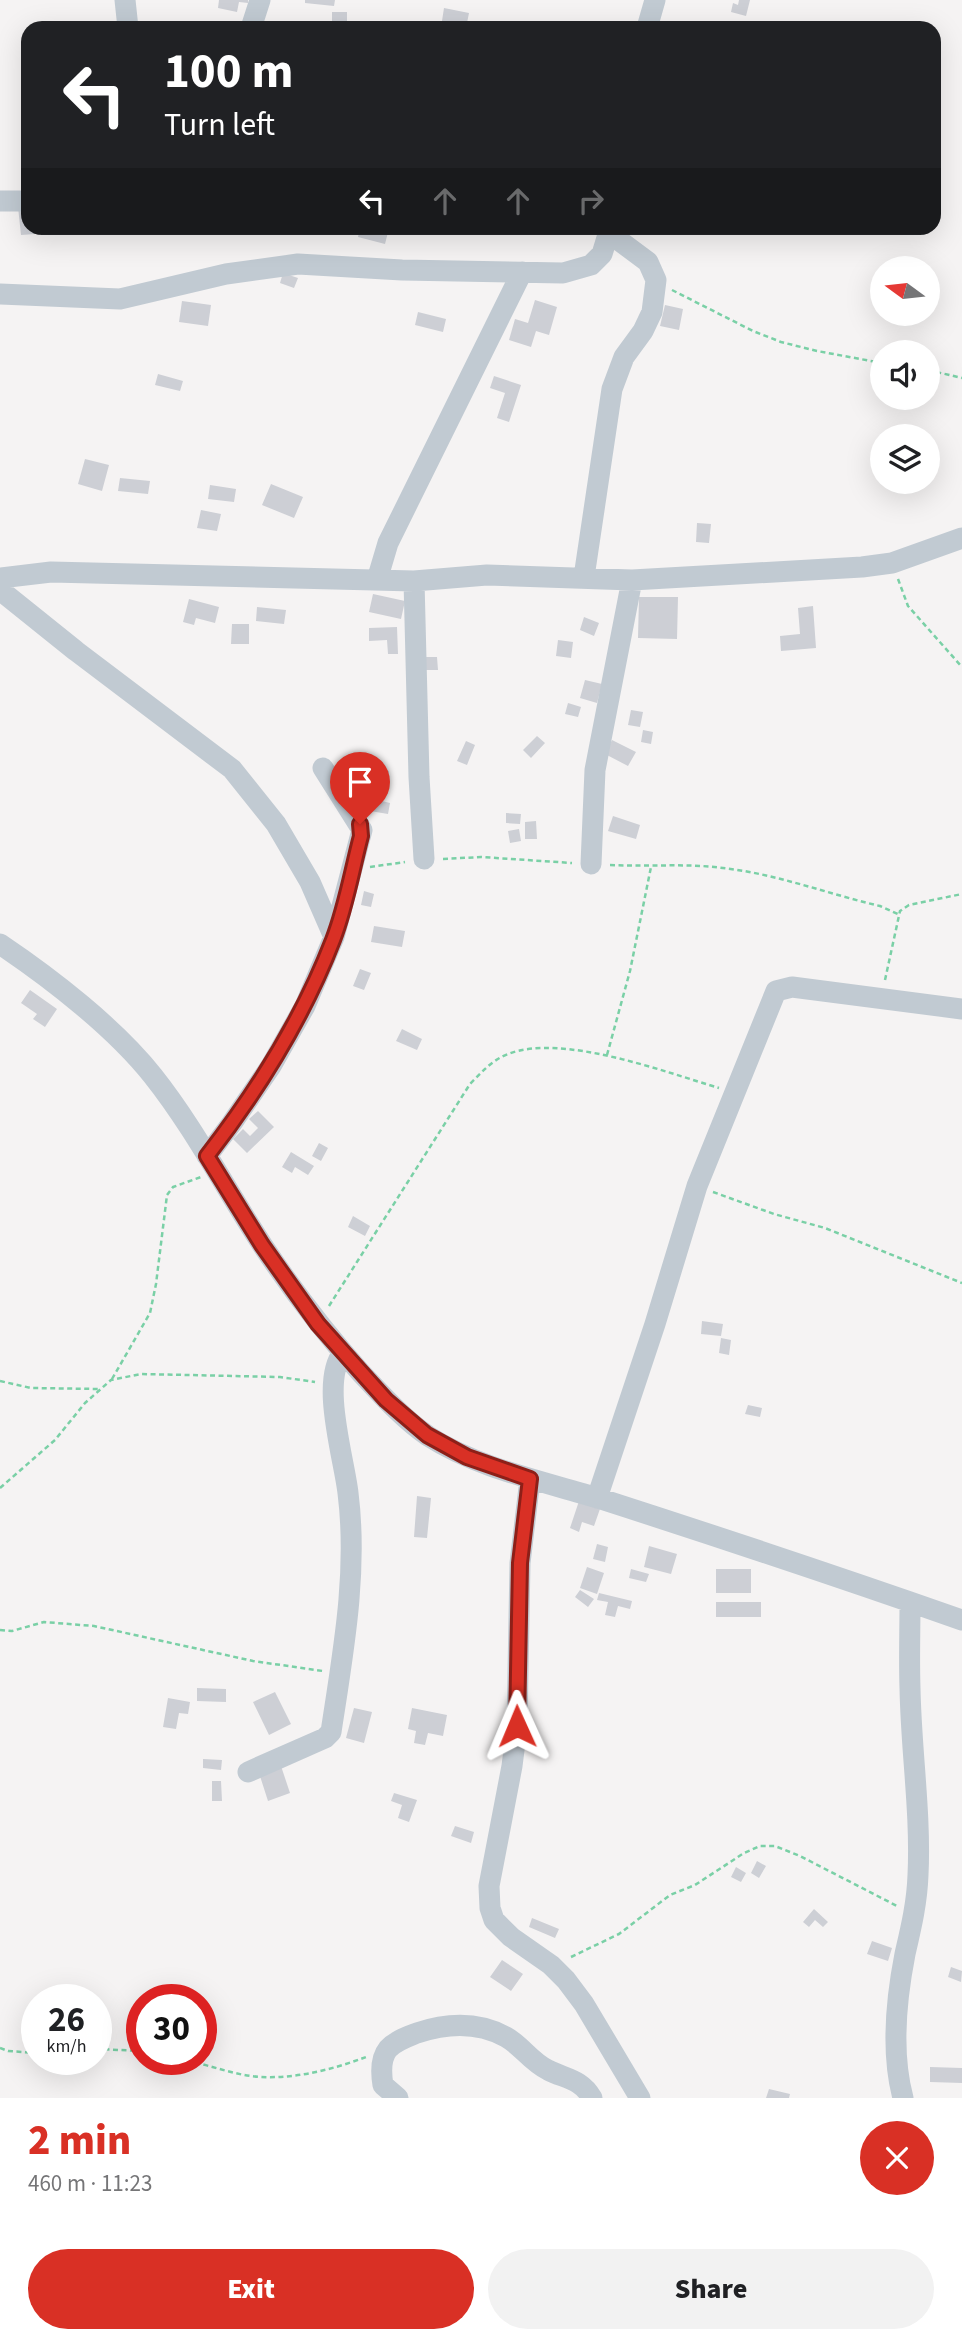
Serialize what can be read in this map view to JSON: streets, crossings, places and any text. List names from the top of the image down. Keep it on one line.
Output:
{"north":"left","page":{"turn":["100 m","Turn left"],"speed":"26 km/h","limit":"30","heading":["2 min","460 m · 11:23"],"buttons":["Exit","Share"]}}
